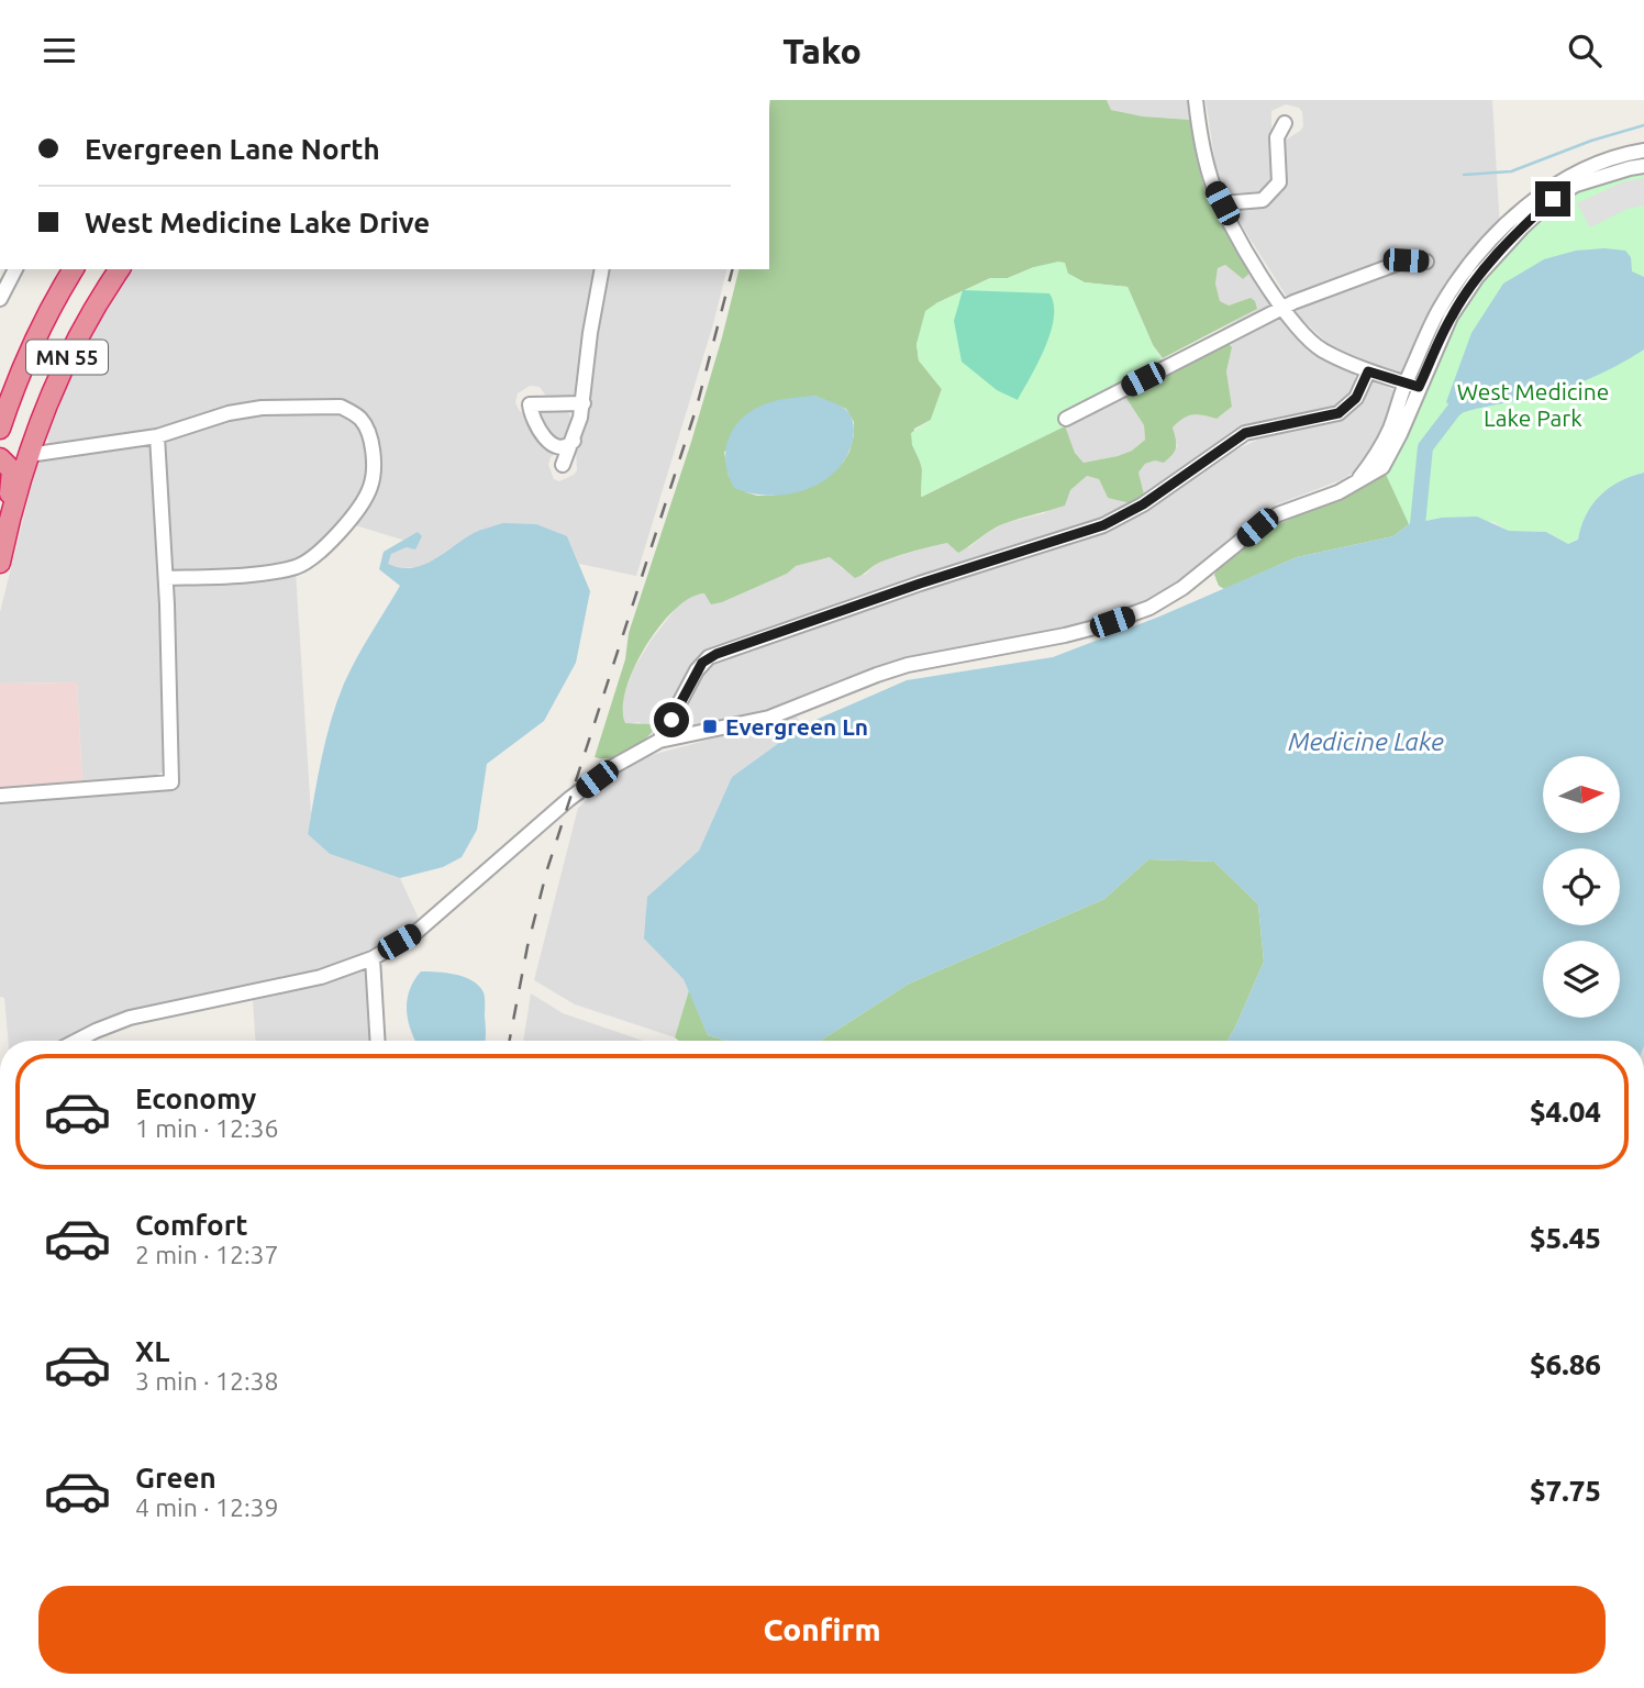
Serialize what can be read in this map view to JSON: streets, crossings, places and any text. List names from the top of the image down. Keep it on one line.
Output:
{"streets":{"highway":["MN 55"]},"water":["Medicine Lake"],"parks":["West Medicine Lake Park"],"places":{"transit":["Evergreen Ln"]},"north":"right","page":{"header":"Tako","banner":["Evergreen Lane North","West Medicine Lake Drive"],"list":[{"name":"Economy","note":"1 min · 12:36","value":"$4.04"},{"name":"Comfort","note":"2 min · 12:37","value":"$5.45"},{"name":"XL","note":"3 min · 12:38","value":"$6.86"},{"name":"Green","note":"4 min · 12:39","value":"$7.75"}],"buttons":"Confirm"}}
